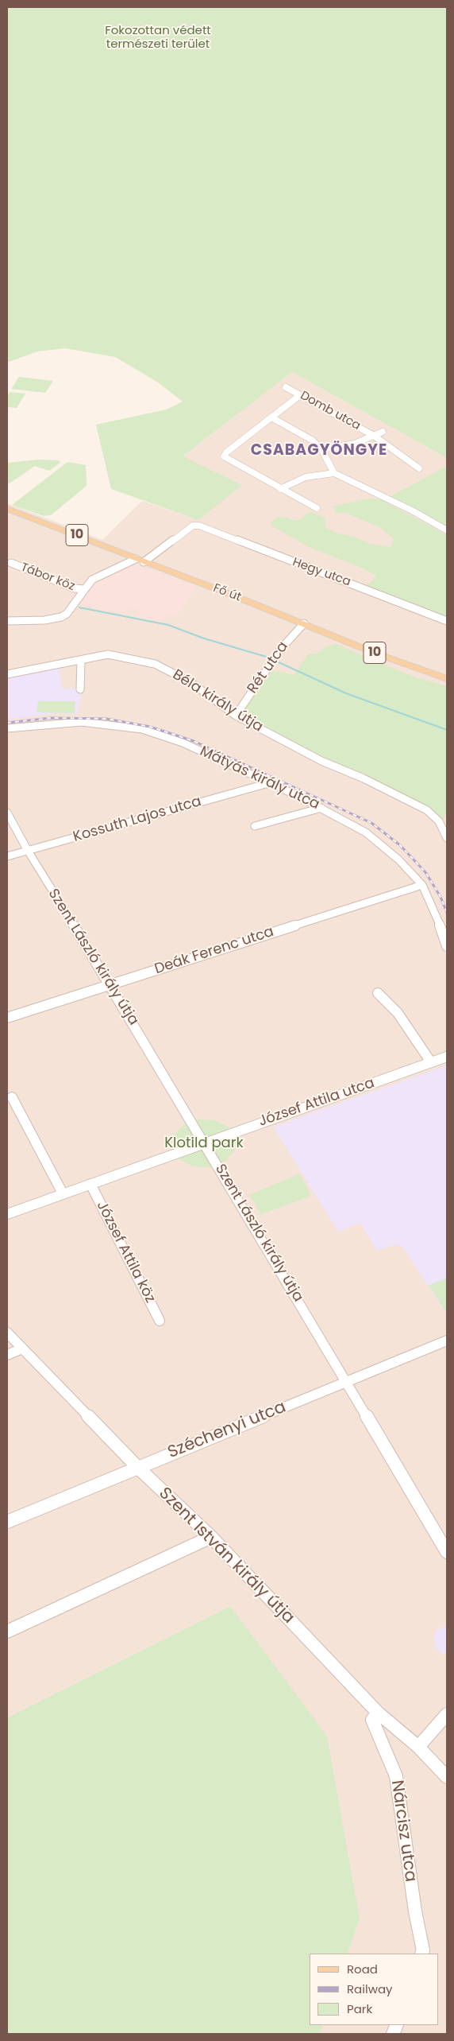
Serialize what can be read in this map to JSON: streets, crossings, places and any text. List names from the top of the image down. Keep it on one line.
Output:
{"streets":{"main road":["10","Fő út"],"street":["Domb utca","Hegy utca","Tábor köz","Rét utca","Béla király útja","Mátyás király utca","Kossuth Lajos utca","Deák Ferenc utca","Szent László király útja","József Attila utca","József Attila köz","Széchenyi utca","Szent István király útja","Nárcisz utca"]},"crossings":[["Hegy utca","Fő út"],["Fő út","Rét utca"],["Rét utca","Béla király útja"],["Mátyás király utca","Kossuth Lajos utca"],["Mátyás király utca","Deák Ferenc utca"],["Kossuth Lajos utca","Szent László király útja"],["Deák Ferenc utca","Szent László király útja"],["Szent László király útja","József Attila utca"],["Szent László király útja","Széchenyi utca"],["József Attila utca","József Attila köz"],["Széchenyi utca","Szent István király útja"],["Szent István király útja","Nárcisz utca"]],"districts":["CSABAGYÖNGYE"],"parks":["Fokozottan védett természeti terület","Klotild park"],"legend":["Road","Railway","Park"]}
